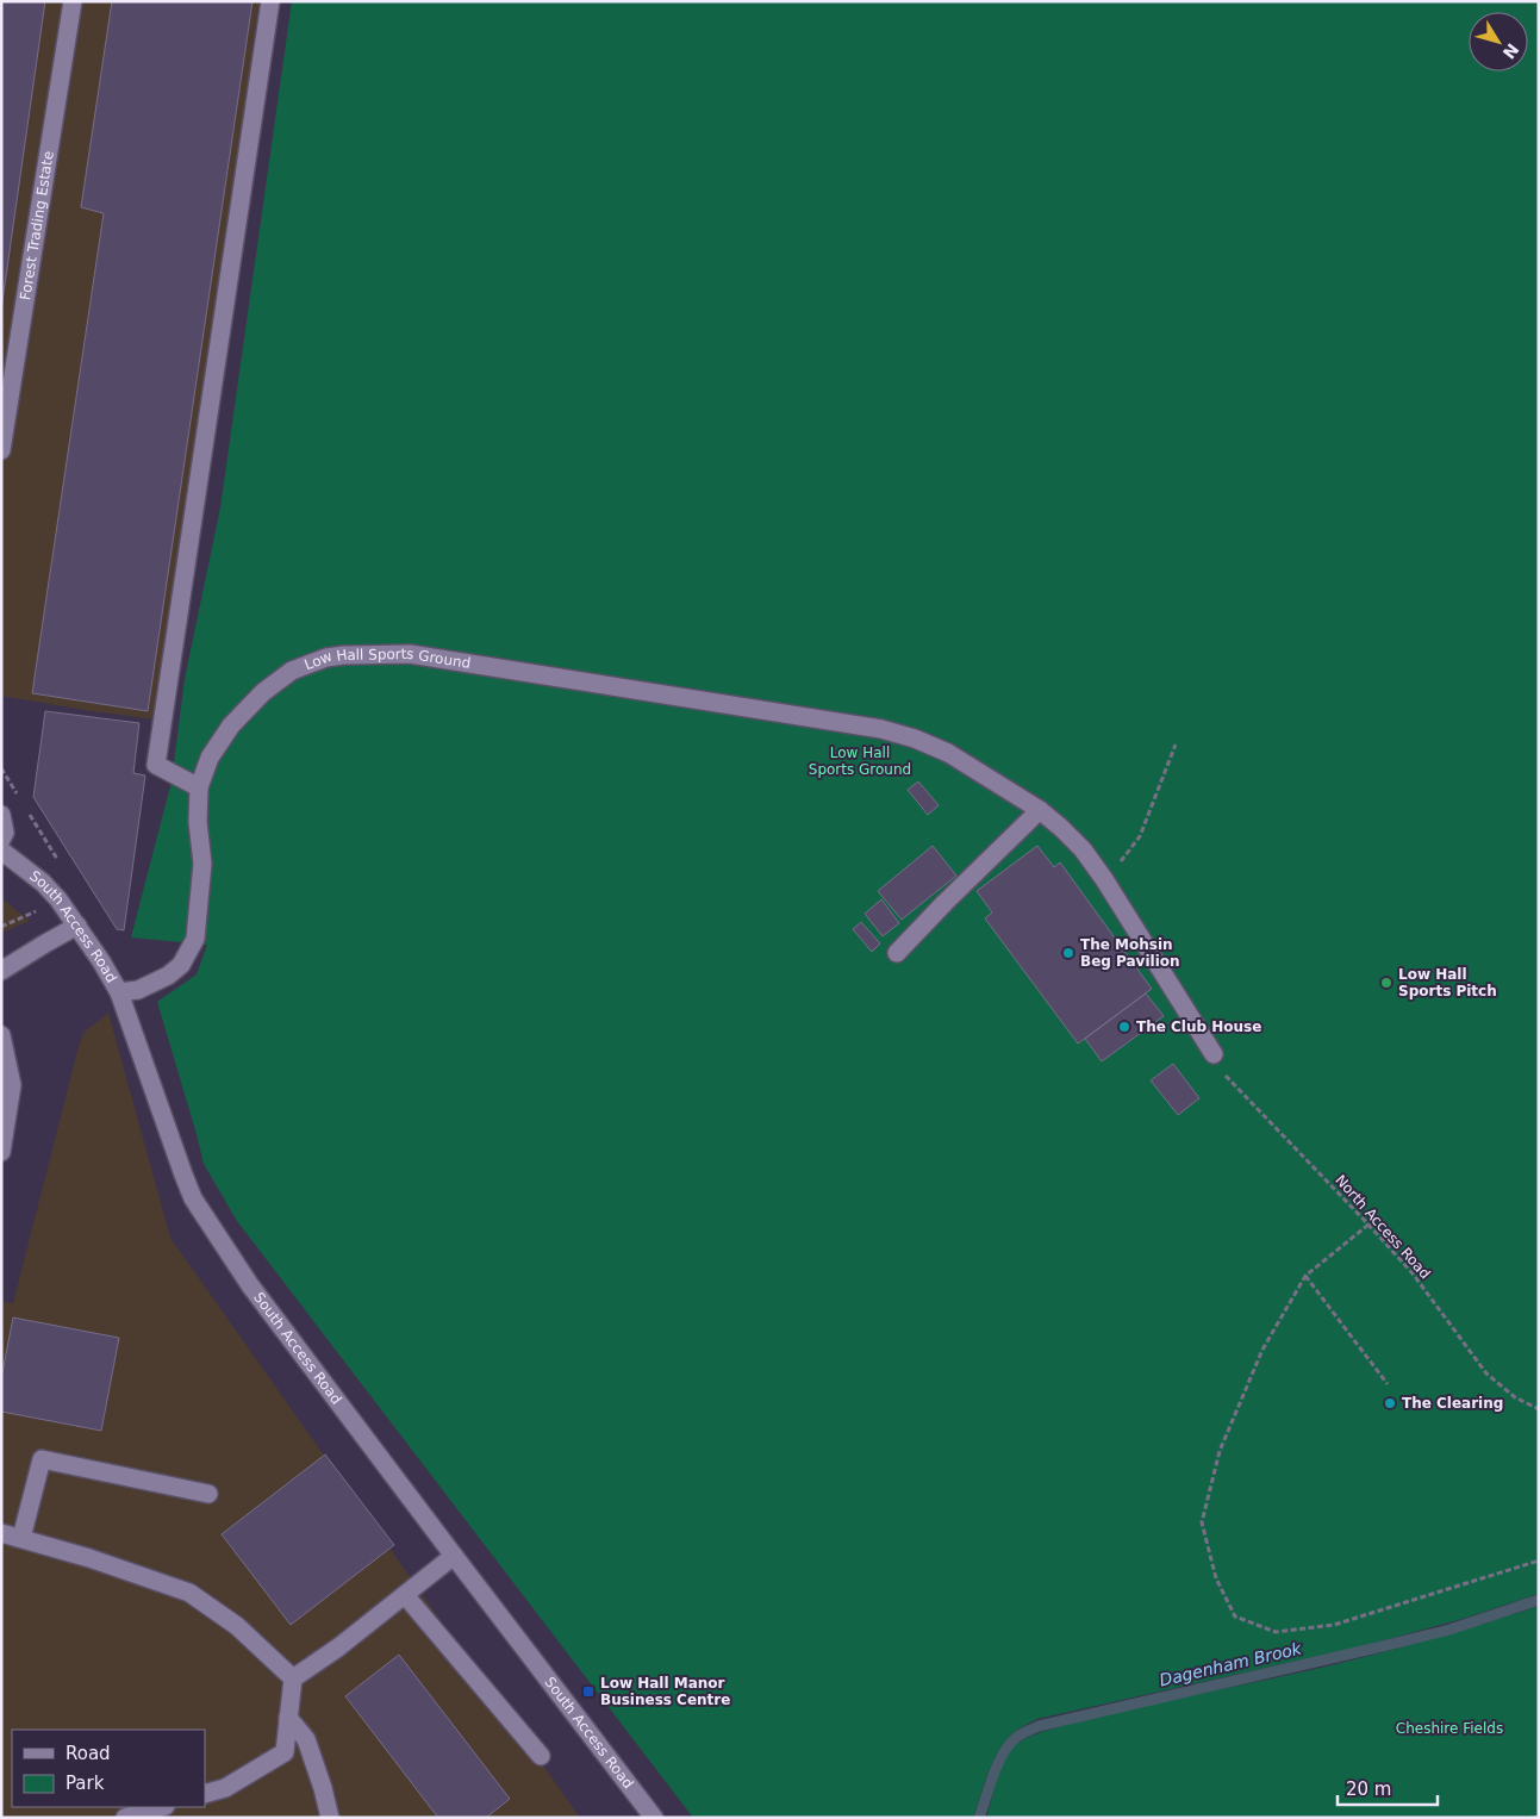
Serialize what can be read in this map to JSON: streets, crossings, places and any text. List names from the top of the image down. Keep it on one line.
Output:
{"streets":{"street":["Forest Trading Estate","Low Hall Sports Ground","South Access Road"],"path":["North Access Road"]},"crossings":[["Low Hall Sports Ground","South Access Road"],["Low Hall Sports Ground","North Access Road"]],"water":["Dagenham Brook"],"parks":["Low Hall Sports Ground","Cheshire Fields"],"places":{"other":["The Mohsin Beg Pavilion","Low Hall Sports Pitch","The Club House","The Clearing"],"transit":["Low Hall Manor Business Centre"]},"legend":["Road","Park"],"scale_bar":"20 m","north":"bottom right"}
